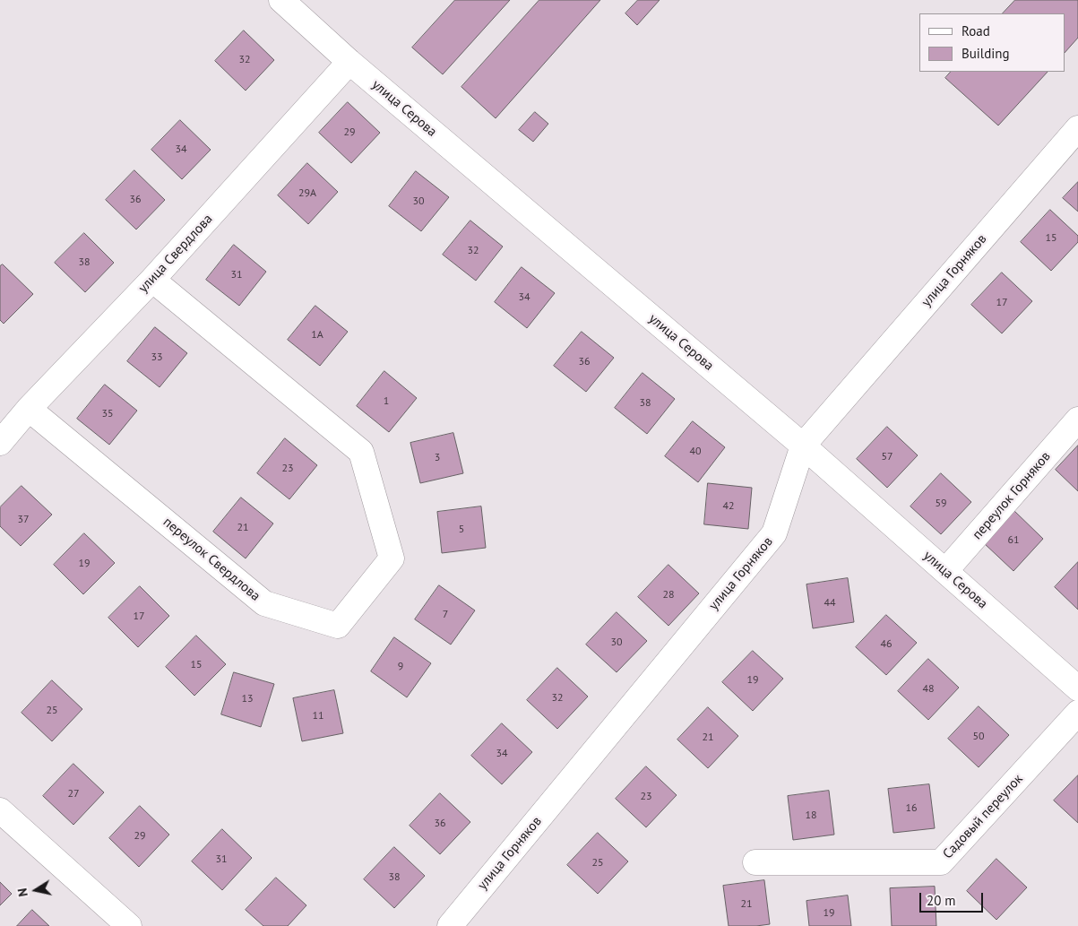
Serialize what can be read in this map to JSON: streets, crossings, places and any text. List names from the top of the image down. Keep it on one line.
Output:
{"streets":{"street":["улица Серова","улица Свердлова","улица Горняков","переулок Горняков","переулок Свердлова","Садовый переулок"]},"crossings":[["улица Серова","улица Свердлова"],["улица Серова","улица Горняков"],["улица Серова","переулок Горняков"],["улица Свердлова","переулок Свердлова"]],"house_numbers":["32","29","34","29А","36","30","15","32","38","31","34","17","1А","33","36","1","38","35","40","57","3","23","59","42","37","21","5","61","19","28","44","7","17","30","46","15","9","19","48","32","13","25","11","50","21","34","27","23","16","18","36","29","31","25","38","21","19"],"legend":["Road","Building"],"scale_bar":"20 m","north":"left"}
